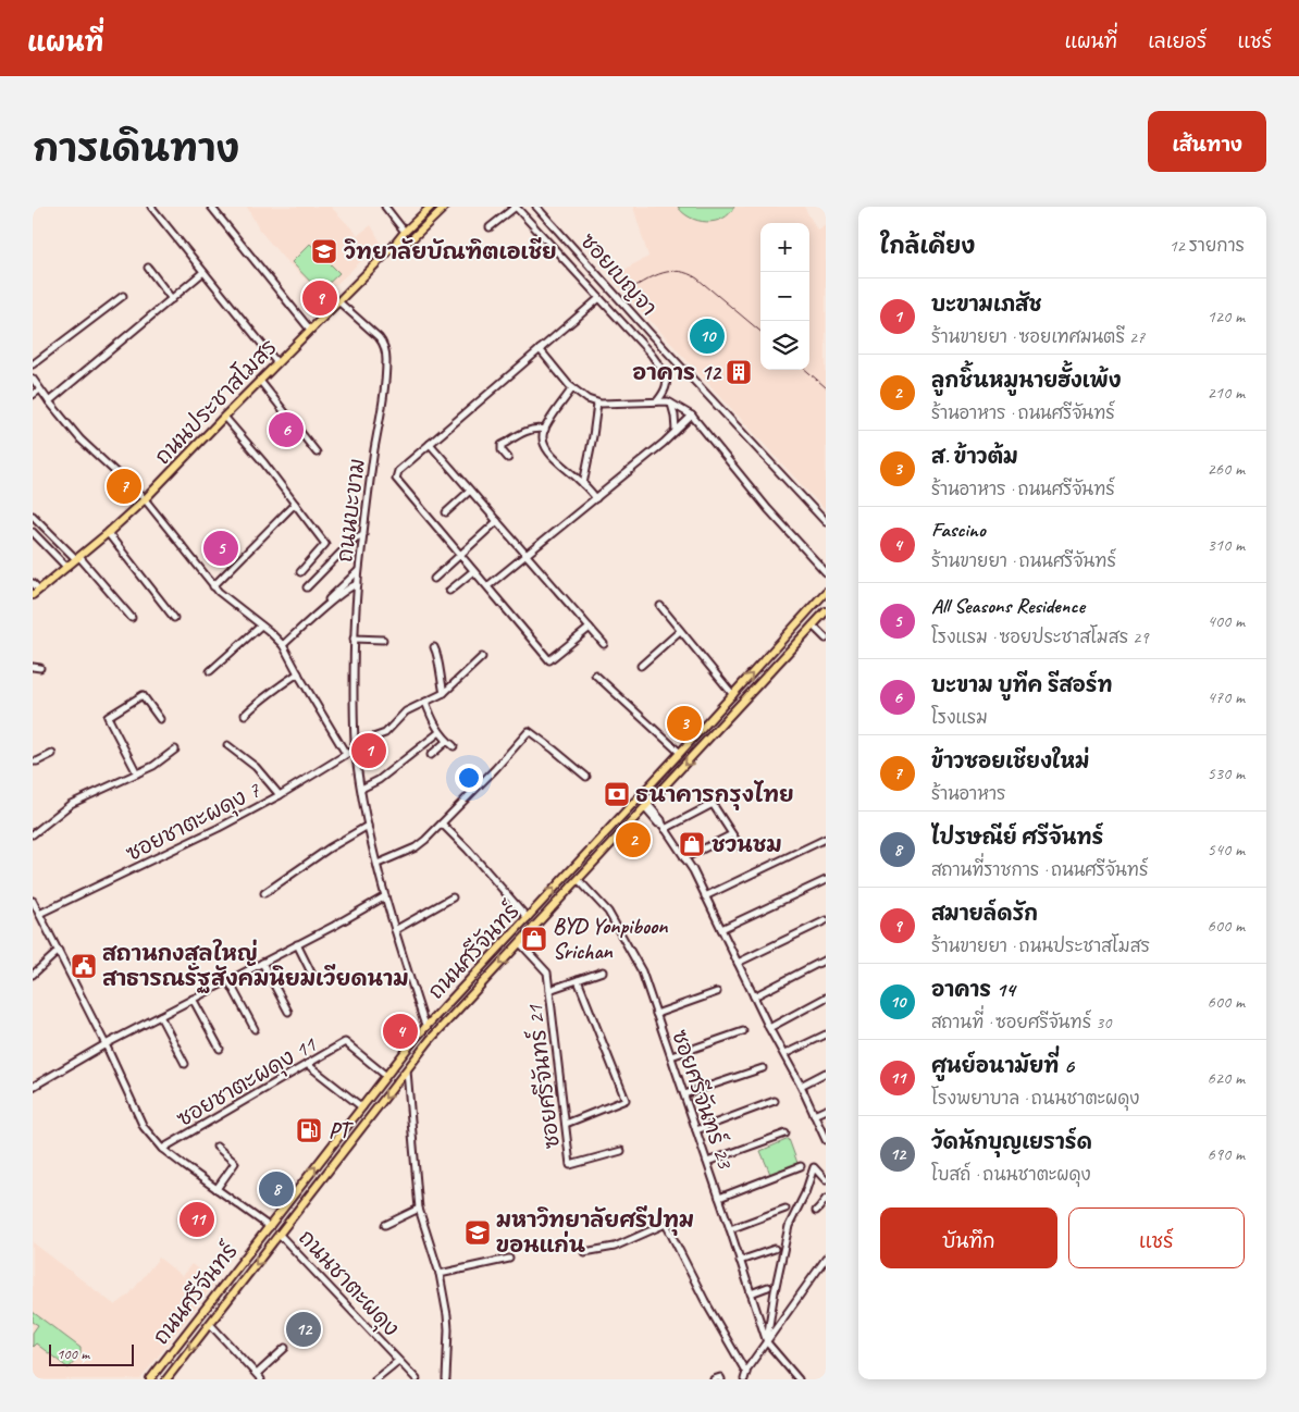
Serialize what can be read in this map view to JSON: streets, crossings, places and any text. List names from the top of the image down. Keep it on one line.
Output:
{"streets":{"main road":["ถนนประชาสโมสร","ถนนศรีจันทร์","ถนนชาตะผดุง"],"street":["ซอยเบญจา","ถนนบะขาม","ซอยชาตะผดุง 7","ซอยศรีจันทร์ 21","ซอยชาตะผดุง 11","ซอยศรีจันทร์ 23"]},"crossings":[["ถนนประชาสโมสร","ถนนบะขาม"],["ถนนบะขาม","ซอยชาตะผดุง 7"],["ถนนบะขาม","ถนนศรีจันทร์"],["ซอยชาตะผดุง 7","ถนนชาตะผดุง"],["ถนนศรีจันทร์","ซอยศรีจันทร์ 21"],["ถนนศรีจันทร์","ซอยชาตะผดุง 11"],["ถนนศรีจันทร์","ซอยศรีจันทร์ 23"],["ถนนศรีจันทร์","ถนนชาตะผดุง"],["ซอยชาตะผดุง 11","ถนนชาตะผดุง"]],"places":{"school or university":["วิทยาลัยบัณฑิตเอเชีย","มหาวิทยาลัยศรีปทุม ขอนแก่น"],"building":["อาคาร 12"],"bank":["ธนาคารกรุงไทย"],"shop":["ชวนชม","BYD Yonpiboon Srichan"],"public building":["สถานกงสุลใหญ่ สาธารณรัฐสังคมนิยมเวียดนาม"],"fuel station":["PT"]},"scale_bar":"100 m","page":{"header":"แผนที่","nav":["แผนที่","เลเยอร์","แชร์"],"title":"การเดินทาง","buttons":["เส้นทาง",["บันทึก","แชร์"]],"heading":["ใกล้เคียง","12 รายการ"],"map_buttons":["+","−"],"list":[{"mark":"1","name":"บะขามเภสัช","note":"ร้านขายยา · ซอยเทศมนตรี 27","value":"120 m"},{"mark":"2","name":"ลูกชิ้นหมูนายฮั้งเพ้ง","note":"ร้านอาหาร · ถนนศรีจันทร์","value":"210 m"},{"mark":"3","name":"ส. ข้าวต้ม","note":"ร้านอาหาร · ถนนศรีจันทร์","value":"260 m"},{"mark":"4","name":"Fascino","note":"ร้านขายยา · ถนนศรีจันทร์","value":"310 m"},{"mark":"5","name":"All Seasons Residence","note":"โรงแรม · ซอยประชาสโมสร 29","value":"400 m"},{"mark":"6","name":"บะขาม บูทีค รีสอร์ท","note":"โรงแรม","value":"470 m"},{"mark":"7","name":"ข้าวซอยเชียงใหม่","note":"ร้านอาหาร","value":"530 m"},{"mark":"8","name":"ไปรษณีย์ ศรีจันทร์","note":"สถานที่ราชการ · ถนนศรีจันทร์","value":"540 m"},{"mark":"9","name":"สมายล์ดรัก","note":"ร้านขายยา · ถนนประชาสโมสร","value":"600 m"},{"mark":"10","name":"อาคาร 14","note":"สถานที่ · ซอยศรีจันทร์ 30","value":"600 m"},{"mark":"11","name":"ศูนย์อนามัยที่ 6","note":"โรงพยาบาล · ถนนชาตะผดุง","value":"620 m"},{"mark":"12","name":"วัดนักบุญเยราร์ด","note":"โบสถ์ · ถนนชาตะผดุง","value":"690 m"}],"pins":["9","10","6","7","5","3","1","2","4","8","11","12"],"scale":"100 m"}}
